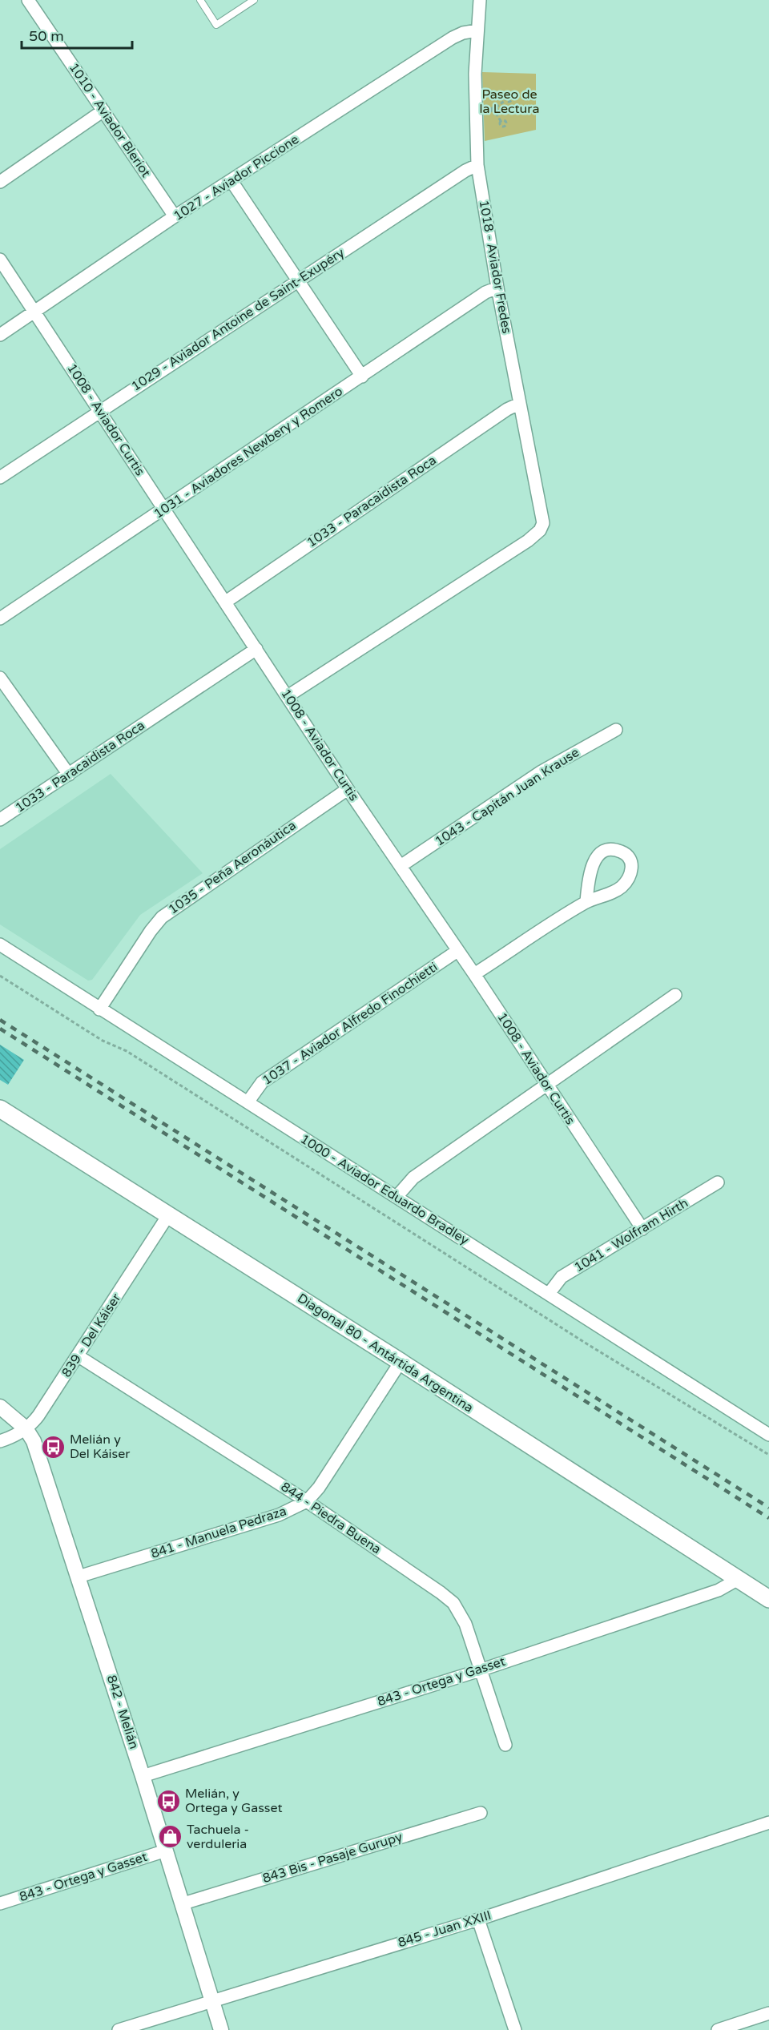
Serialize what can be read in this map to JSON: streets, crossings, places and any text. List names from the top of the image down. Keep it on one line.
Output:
{"streets":{"main road":["Diagonal 80 - Antártida Argentina"],"street":["1010 - Aviador Bleriot","1027 - Aviador Piccione","1018 - Aviador Fredes","1029 - Aviador Antoine de Saint-Exupéry","1008 - Aviador Curtis","1031 - Aviadores Newbery y Romero","1033 - Paracaidista Roca","1043 - Capitán Juan Krause","1035 - Peña Aeronáutica","1037 - Aviador Alfredo Finochietti","1000 - Aviador Eduardo Bradley","1041 - Wolfram Hirth","839 - Del Káiser","844 - Piedra Buena","841 - Manuela Pedraza","843 - Ortega y Gasset","842 - Melián","843 Bis - Pasaje Gurupy","845 - Juan XXIII"]},"crossings":[["1010 - Aviador Bleriot","1027 - Aviador Piccione"],["1027 - Aviador Piccione","1018 - Aviador Fredes"],["1027 - Aviador Piccione","1008 - Aviador Curtis"],["1018 - Aviador Fredes","1029 - Aviador Antoine de Saint-Exupéry"],["1018 - Aviador Fredes","1008 - Aviador Curtis"],["1018 - Aviador Fredes","1031 - Aviadores Newbery y Romero"],["1018 - Aviador Fredes","1033 - Paracaidista Roca"],["1029 - Aviador Antoine de Saint-Exupéry","1008 - Aviador Curtis"],["1008 - Aviador Curtis","1031 - Aviadores Newbery y Romero"],["1008 - Aviador Curtis","1033 - Paracaidista Roca"],["1008 - Aviador Curtis","1043 - Capitán Juan Krause"],["1008 - Aviador Curtis","1035 - Peña Aeronáutica"],["1008 - Aviador Curtis","1037 - Aviador Alfredo Finochietti"],["1008 - Aviador Curtis","1041 - Wolfram Hirth"],["1035 - Peña Aeronáutica","1000 - Aviador Eduardo Bradley"],["1037 - Aviador Alfredo Finochietti","1000 - Aviador Eduardo Bradley"],["1000 - Aviador Eduardo Bradley","1041 - Wolfram Hirth"],["839 - Del Káiser","Diagonal 80 - Antártida Argentina"],["839 - Del Káiser","844 - Piedra Buena"],["839 - Del Káiser","842 - Melián"],["Diagonal 80 - Antártida Argentina","841 - Manuela Pedraza"],["Diagonal 80 - Antártida Argentina","843 - Ortega y Gasset"],["844 - Piedra Buena","841 - Manuela Pedraza"],["844 - Piedra Buena","843 - Ortega y Gasset"],["841 - Manuela Pedraza","842 - Melián"],["843 - Ortega y Gasset","842 - Melián"],["842 - Melián","843 Bis - Pasaje Gurupy"],["842 - Melián","845 - Juan XXIII"]],"parks":["Paseo de la Lectura"],"places":{"bus stop":["Melián y Del Káiser","Melián, y Ortega y Gasset"],"shop":["Tachuela - verduleria"]},"scale_bar":"50 m"}
